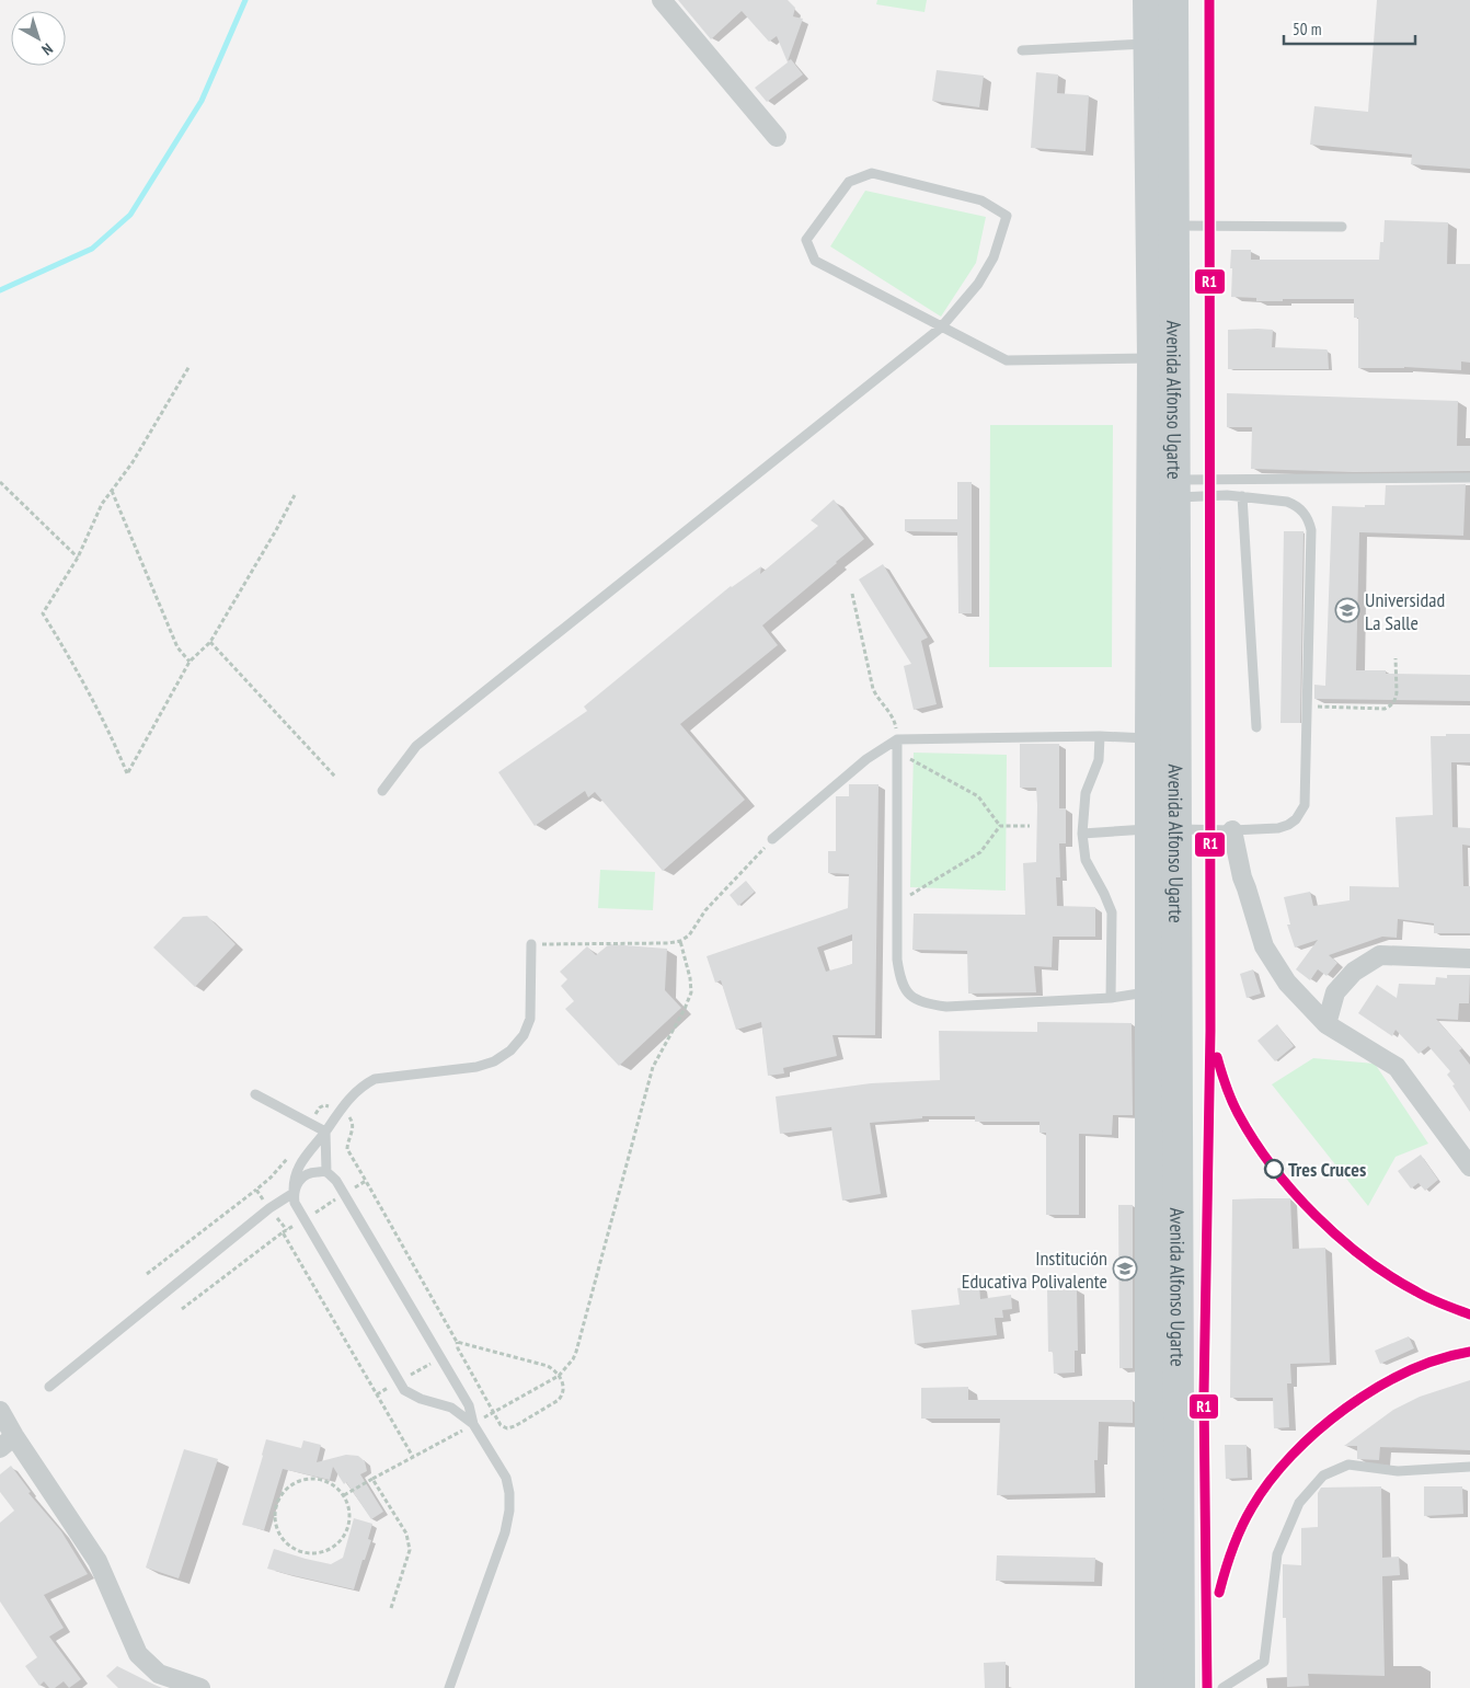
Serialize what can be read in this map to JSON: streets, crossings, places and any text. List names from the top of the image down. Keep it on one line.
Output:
{"streets":{"main road":["Avenida Alfonso Ugarte"]},"places":{"school or university":["Universidad La Salle","Institución Educativa Polivalente"],"other":["Tres Cruces"]},"lines":["transit line R1"],"scale_bar":"50 m","north":"bottom right"}
